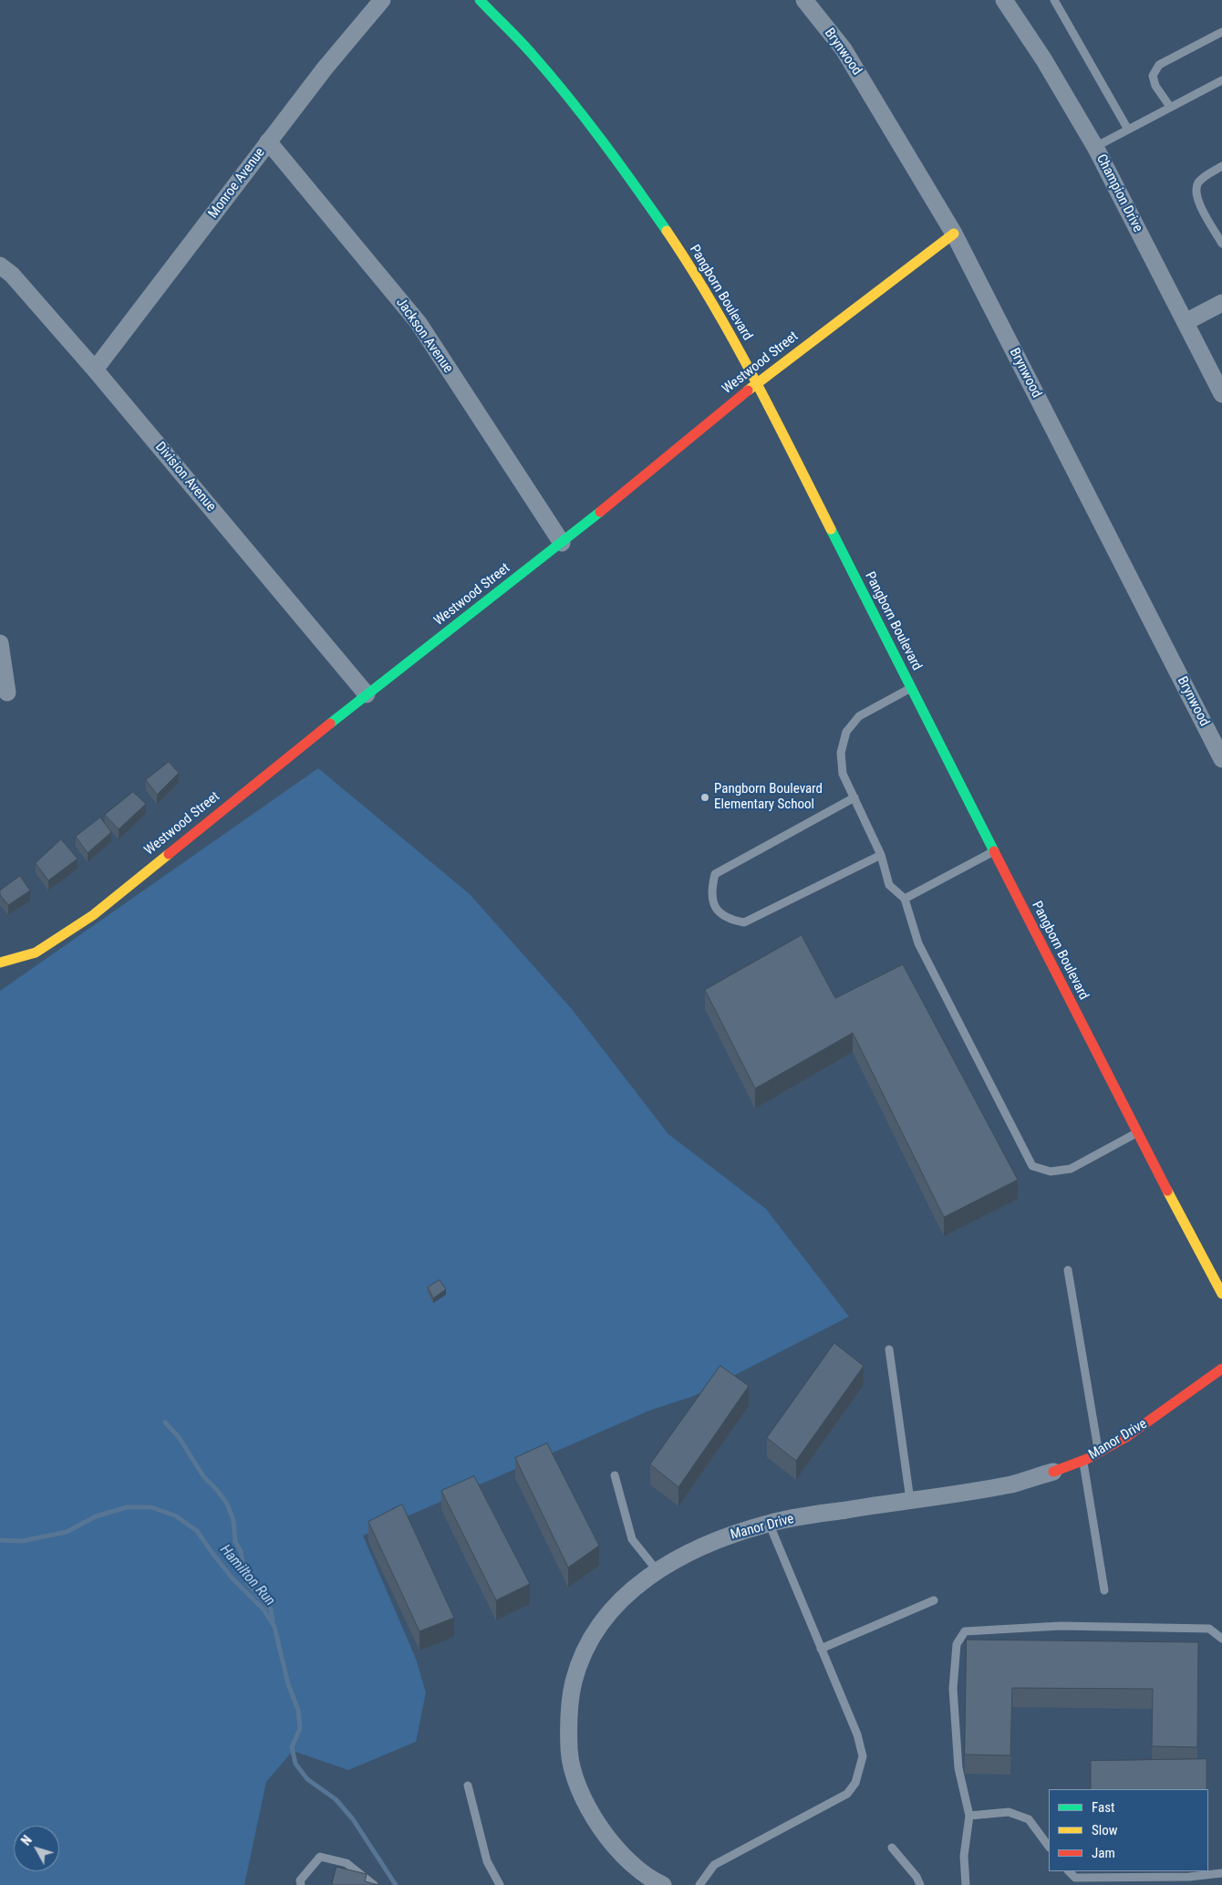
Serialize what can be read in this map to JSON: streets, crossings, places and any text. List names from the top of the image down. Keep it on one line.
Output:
{"streets":{"street":["Brynwood","Monroe Avenue","Champion Drive","Pangborn Boulevard","Jackson Avenue","Westwood Street","Division Avenue","Manor Drive"]},"crossings":[["Brynwood","Westwood Street"],["Monroe Avenue","Jackson Avenue"],["Monroe Avenue","Division Avenue"],["Pangborn Boulevard","Westwood Street"],["Jackson Avenue","Westwood Street"],["Westwood Street","Division Avenue"]],"water":["Hamilton Run"],"places":["Pangborn Boulevard Elementary School"],"legend":["Fast","Slow","Jam"],"north":"top left"}
